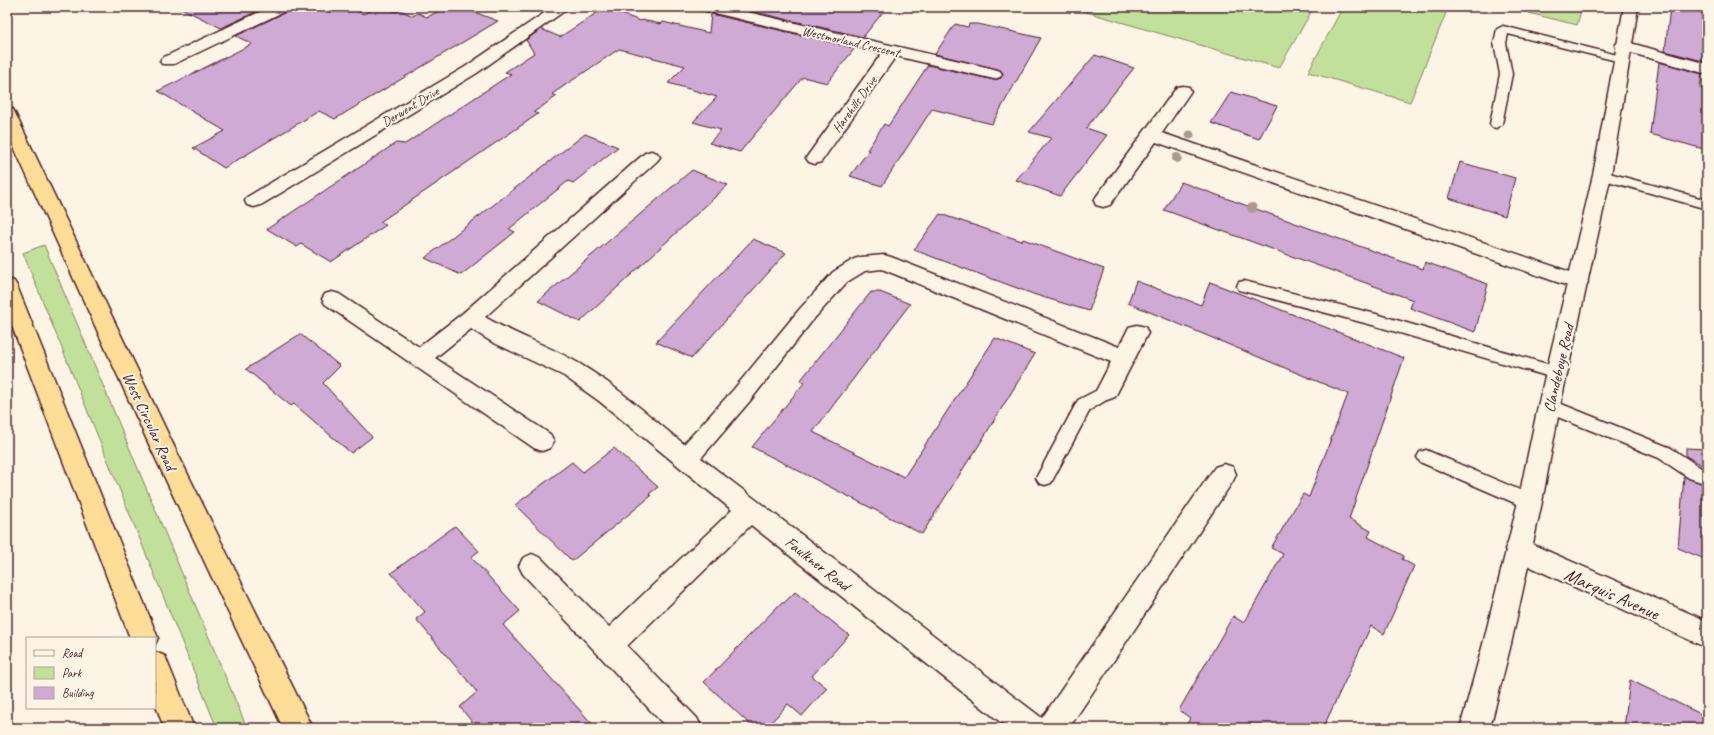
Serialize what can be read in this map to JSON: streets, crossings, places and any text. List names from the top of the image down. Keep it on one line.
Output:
{"streets":{"highway":["West Circular Road"],"street":["Westmorland Crescent","Harehills Drive","Derwent Drive","Clandeboye Road","Faulkner Road","Marquis Avenue"]},"crossings":[["Westmorland Crescent","Harehills Drive"],["Clandeboye Road","Marquis Avenue"]],"legend":["Road","Park","Building"]}
